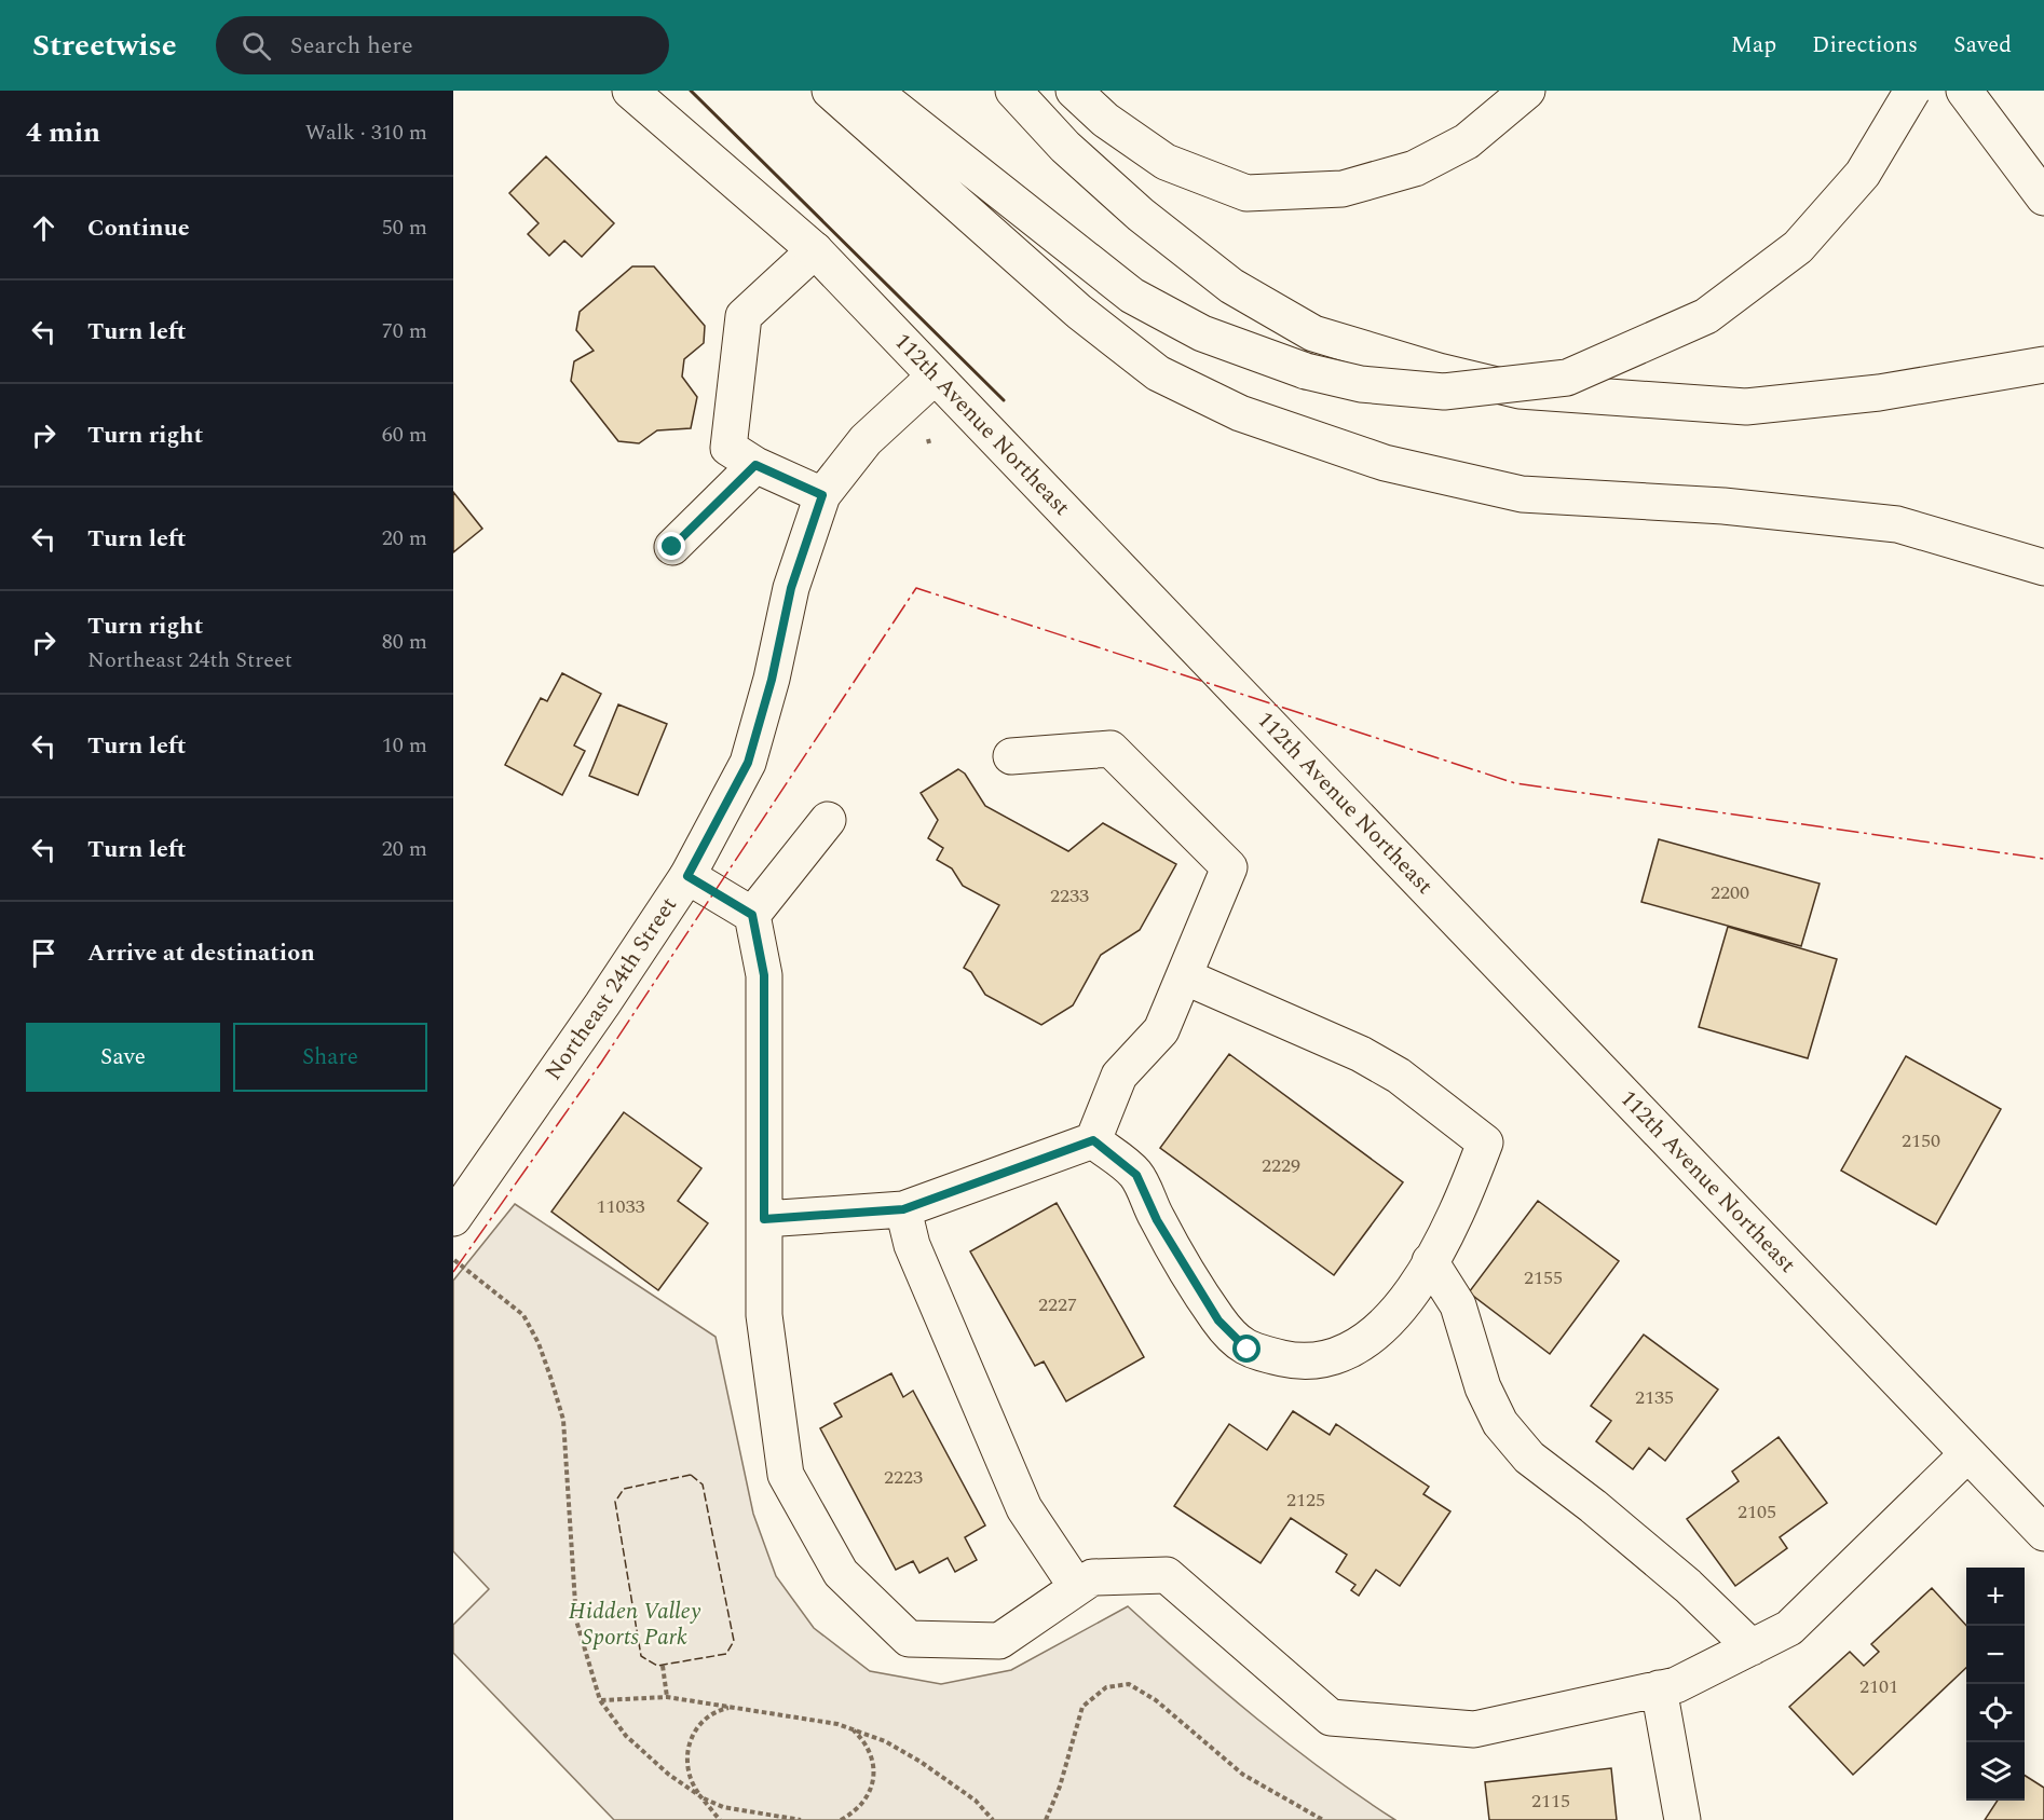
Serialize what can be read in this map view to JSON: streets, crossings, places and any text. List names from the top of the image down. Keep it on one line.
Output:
{"streets":{"main road":["112th Avenue Northeast","Northeast 24th Street"]},"crossings":[["112th Avenue Northeast","Northeast 24th Street"]],"parks":["Hidden Valley Sports Park"],"house_numbers":["2200","2233","2150","2229","11033","2155","2227","2135","2223","2125","2105","2101","2115"],"page":{"header":"Streetwise","search":"Search here","nav":["Map","Directions","Saved"],"heading":["4 min","Walk · 310 m"],"list":[["Continue","50 m"],["Turn left","70 m"],["Turn right","60 m"],["Turn left","20 m"],["Turn right","Northeast 24th Street","80 m"],["Turn left","10 m"],["Turn left","20 m"],"Arrive at destination"],"buttons":["Save","Share"],"map_buttons":["+","−"]}}
